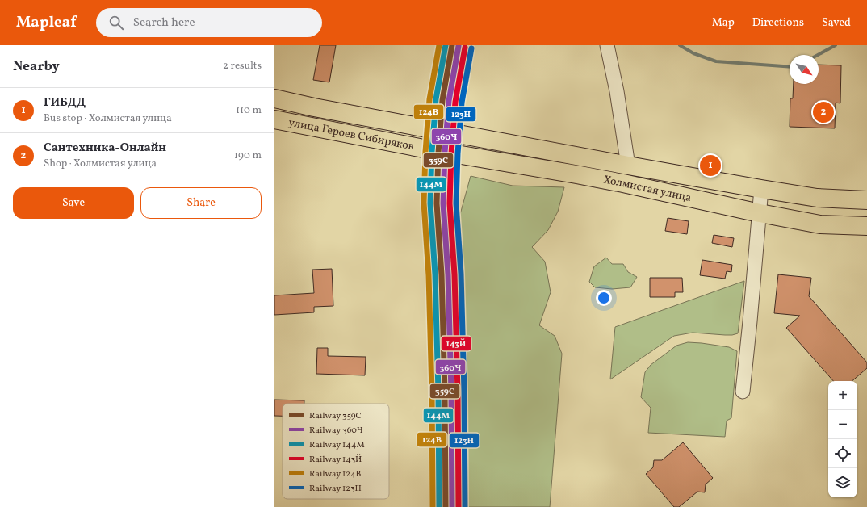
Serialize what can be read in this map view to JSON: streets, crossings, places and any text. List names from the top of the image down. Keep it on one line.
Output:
{"streets":{"highway":["улица Героев Сибиряков","Холмистая улица"]},"crossings":[["улица Героев Сибиряков","Холмистая улица"]],"lines":["rail line 359С","rail line 144М","rail line 124В","rail line 360Ч","rail line 143Й","rail line 123Н"],"legend":["Railway 359С","Railway 360Ч","Railway 144М","Railway 143Й","Railway 124В","Railway 123Н"],"north":"bottom right","page":{"header":"Mapleaf","search":"Search here","nav":["Map","Directions","Saved"],"heading":["Nearby","2 results"],"list":[{"mark":"1","name":"ГИБДД","note":"Bus stop · Холмистая улица","value":"110 m"},{"mark":"2","name":"Сантехника-Онлайн","note":"Shop · Холмистая улица","value":"190 m"}],"pins":["2","1"],"buttons":["Save","Share"],"map_buttons":["+","−"]}}
